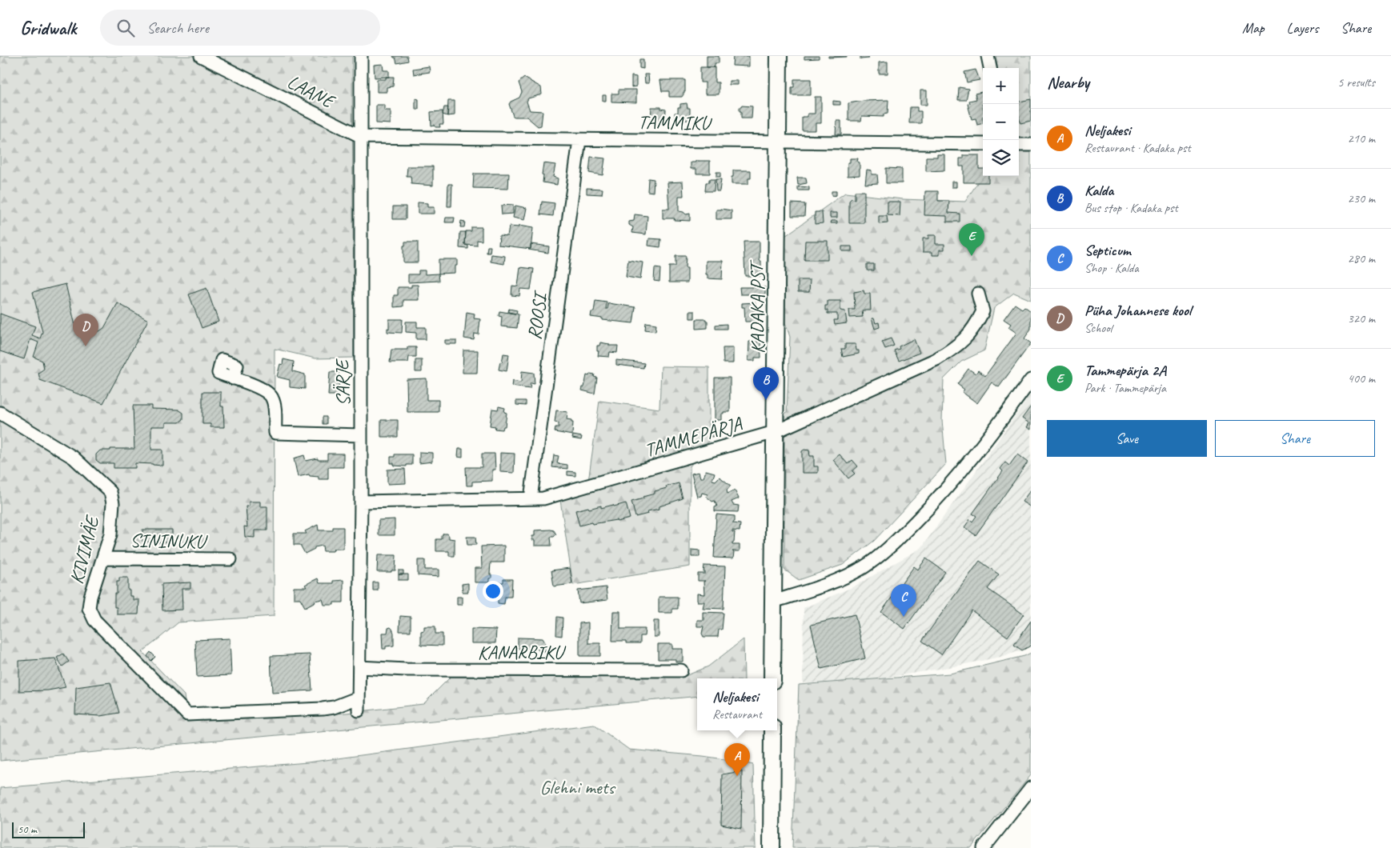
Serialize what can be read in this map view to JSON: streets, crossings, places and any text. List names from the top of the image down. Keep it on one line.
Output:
{"streets":{"main road":["KADAKA PST"],"street":["LAANE","TAMMIKU","ROOSI","SÄRJE","TAMMEPÄRJA","SININUKU","KIVIMÄE","KANARBIKU"]},"crossings":[["LAANE","TAMMIKU"],["LAANE","SÄRJE"],["TAMMIKU","KADAKA PST"],["TAMMIKU","ROOSI"],["TAMMIKU","SÄRJE"],["KADAKA PST","TAMMEPÄRJA"],["ROOSI","TAMMEPÄRJA"],["SÄRJE","TAMMEPÄRJA"],["SÄRJE","KIVIMÄE"],["SÄRJE","KANARBIKU"],["SININUKU","KIVIMÄE"]],"parks":["Glehni mets"],"scale_bar":"50 m","page":{"header":"Gridwalk","search":"Search here","nav":["Map","Layers","Share"],"heading":["Nearby","5 results"],"map_buttons":["+","−"],"list":[{"mark":"A","name":"Neljakesi","note":"Restaurant · Kadaka pst","value":"210 m"},{"mark":"B","name":"Kalda","note":"Bus stop · Kadaka pst","value":"230 m"},{"mark":"C","name":"Septicum","note":"Shop · Kalda","value":"280 m"},{"mark":"D","name":"Püha Johannese kool","note":"School","value":"320 m"},{"mark":"E","name":"Tammepärja 2A","note":"Park · Tammepärja","value":"400 m"}],"pins":["E","D","B","C","A"],"buttons":["Save","Share"],"popup":["Neljakesi","Restaurant"],"scale":"50 m"}}
